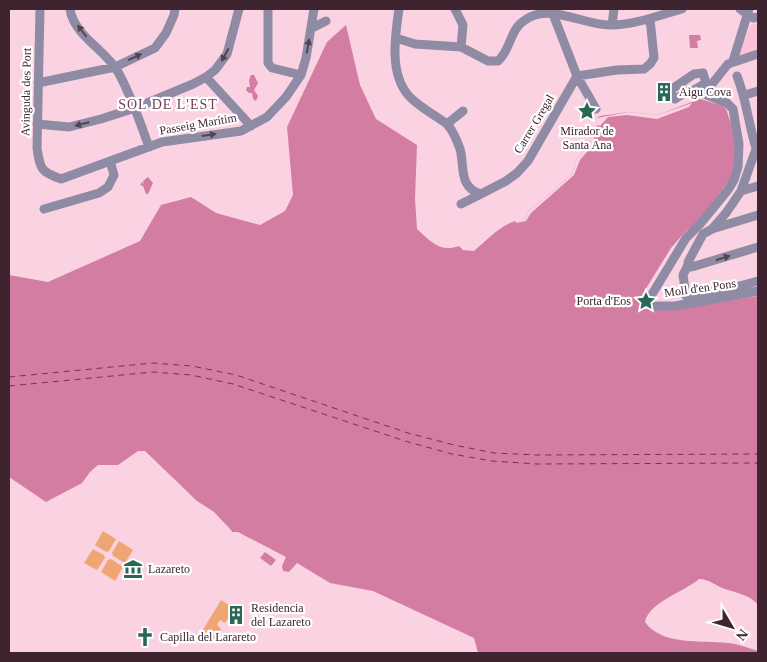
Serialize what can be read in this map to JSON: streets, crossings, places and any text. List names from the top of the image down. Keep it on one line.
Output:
{"streets":{"street":["Avinguda des Port","Passeig Marítim","Carrer Gregal","Moll d'en Pons"]},"crossings":[["Avinguda des Port","Passeig Marítim"]],"districts":["SOL DE L'EST"],"places":{"building":["Aigu Cova","Residencia del Lazareto"],"place":["Mirador de Santa Ana","Porta d'Eos"],"museum":["Lazareto"],"church":["Capilla del Larareto"]},"north":"bottom right"}
